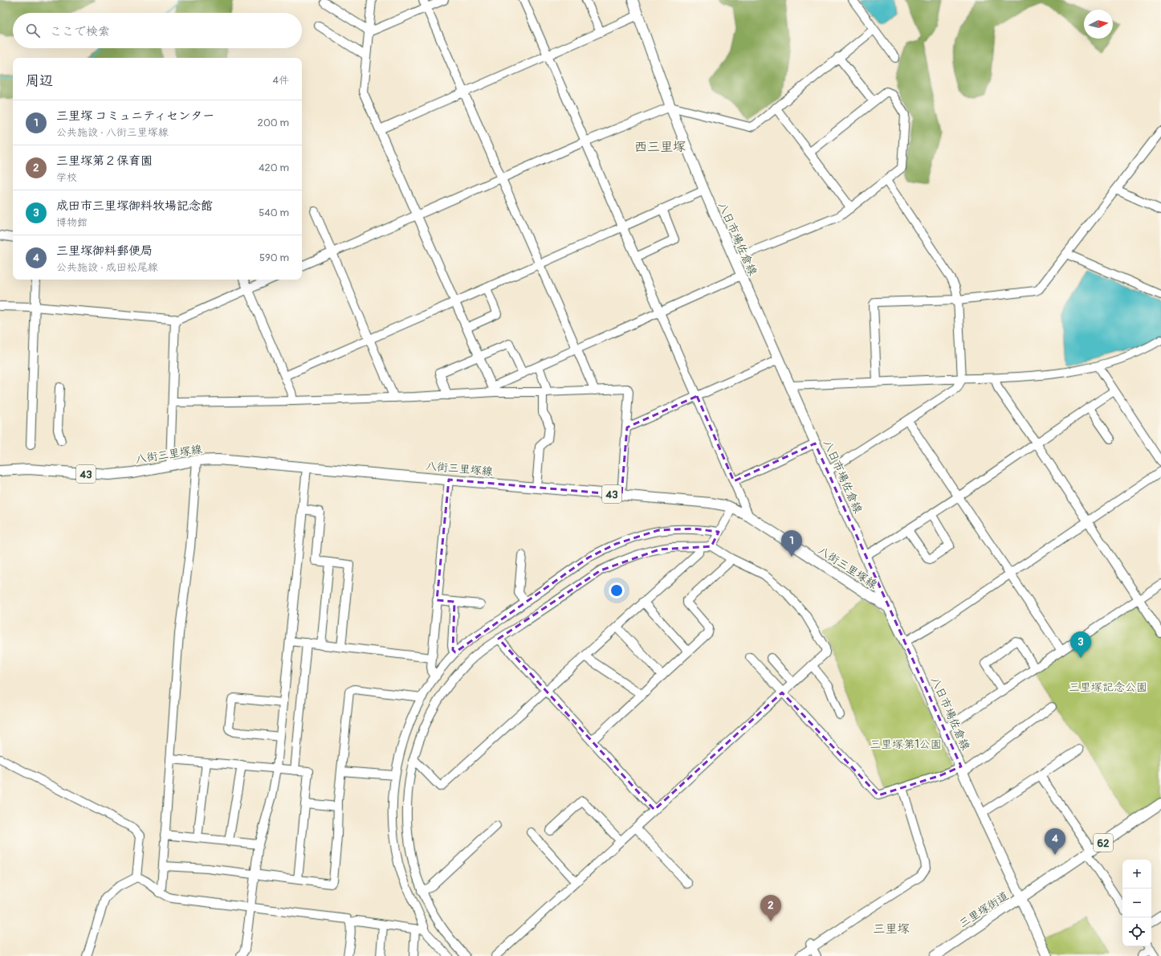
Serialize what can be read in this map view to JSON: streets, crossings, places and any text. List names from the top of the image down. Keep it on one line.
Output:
{"streets":{"main road":["八日市場佐倉線","八街三里塚線","43","62","三里塚街道"]},"crossings":[["八日市場佐倉線","八街三里塚線"],["八日市場佐倉線","三里塚街道"],["62","三里塚街道"]],"districts":["西三里塚","三里塚"],"parks":["三里塚記念公園","三里塚第1公園"],"north":"right","page":{"search":"ここで検索","heading":["周辺","4件"],"list":[{"mark":"1","name":"三里塚 コミュニティセンター","note":"公共施設 · 八街三里塚線","value":"200 m"},{"mark":"2","name":"三里塚第２保育園","note":"学校","value":"420 m"},{"mark":"3","name":"成田市三里塚御料牧場記念館","note":"博物館","value":"540 m"},{"mark":"4","name":"三里塚御料郵便局","note":"公共施設 · 成田松尾線","value":"590 m"}],"pins":["1","3","4","2"],"map_buttons":["+","−"]}}
